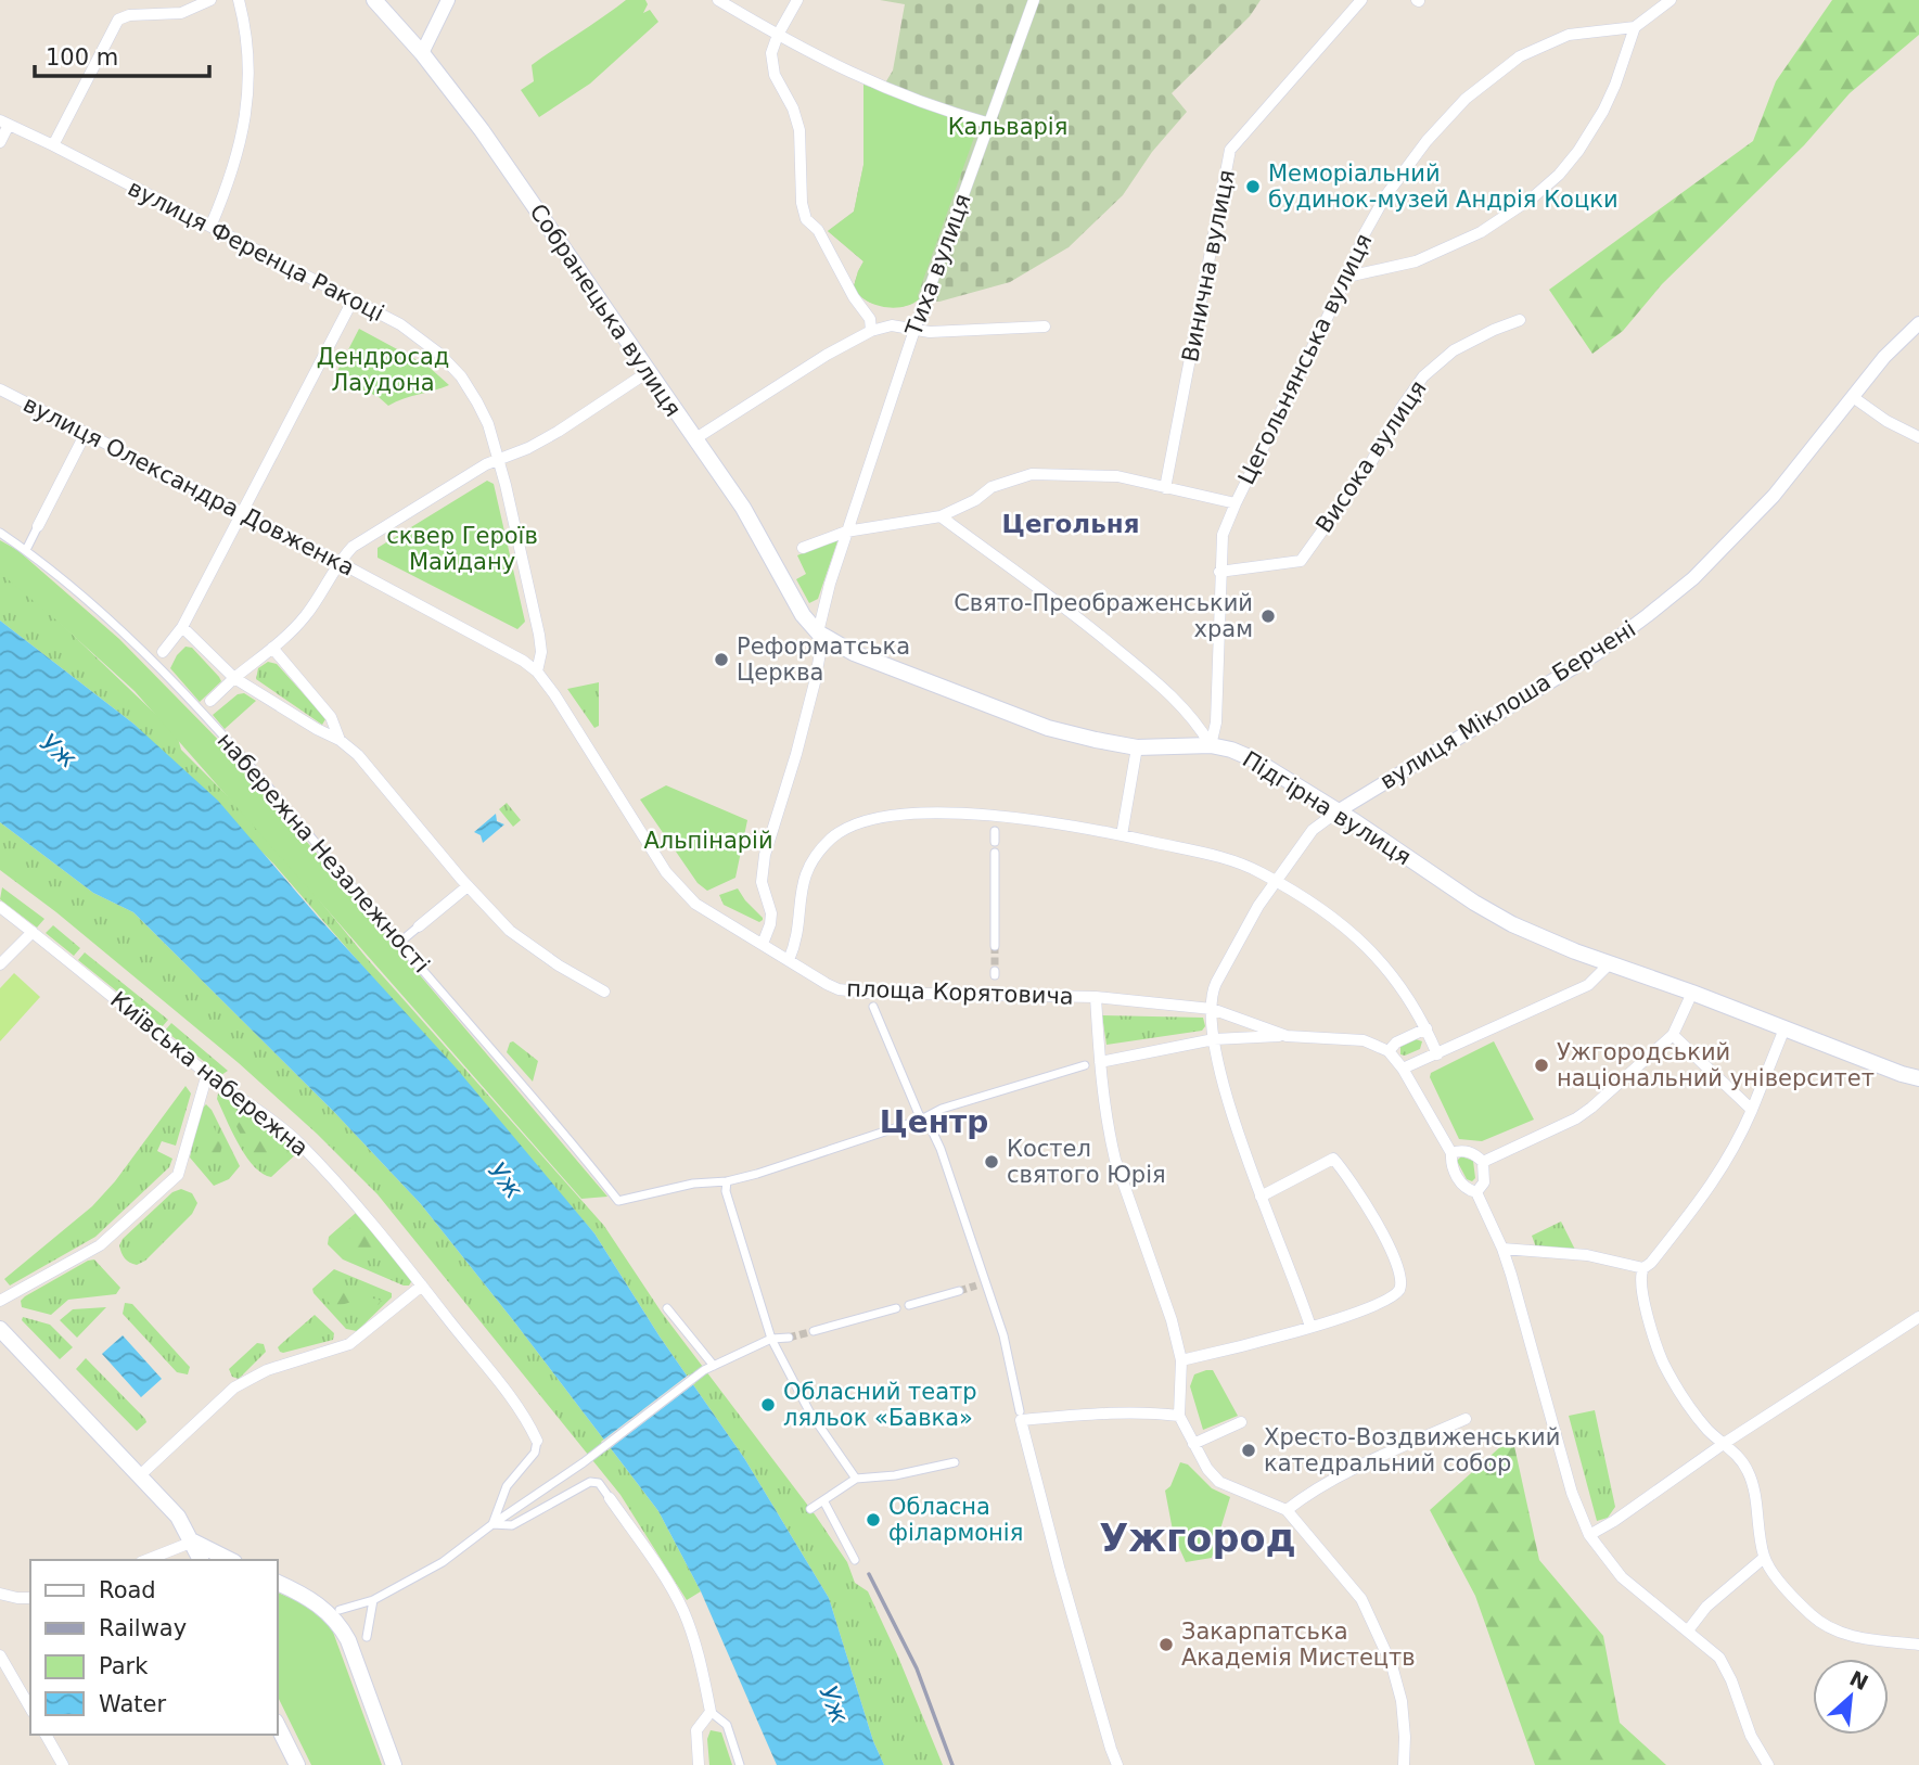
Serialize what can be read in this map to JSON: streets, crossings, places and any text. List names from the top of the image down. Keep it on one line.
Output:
{"streets":{"main road":["Собранецька вулиця","Підгірна вулиця"],"street":["вулиця Ференца Ракоці","Тиха вулиця","Винична вулиця","Цегольнянська вулиця","Висока вулиця","вулиця Олександра Довженка","вулиця Міклоша Берчені","набережна Незалежності","площа Корятовича","Київська набережна"]},"crossings":[["вулиця Ференца Ракоці","вулиця Олександра Довженка"],["вулиця Ференца Ракоці","площа Корятовича"],["Тиха вулиця","Собранецька вулиця"],["Тиха вулиця","Підгірна вулиця"],["Тиха вулиця","площа Корятовича"],["Собранецька вулиця","Підгірна вулиця"],["Цегольнянська вулиця","Висока вулиця"],["Цегольнянська вулиця","Підгірна вулиця"],["вулиця Олександра Довженка","площа Корятовича"],["вулиця Міклоша Берчені","Підгірна вулиця"]],"districts":["Цегольня","Центр","Ужгород"],"water":["Уж"],"parks":["Кальварія","Дендросад Лаудона","сквер Героїв Майдану","Альпінарій"],"places":["Меморіальний будинок-музей Андрія Коцки","Свято-Преображенський храм","Реформатська Церква","Ужгородський національний університет","Костел святого Юрія","Обласний театр ляльок «Бавка»","Хресто-Воздвиженський катедральний собор","Обласна філармонія","Закарпатська Академія Мистецтв"],"legend":["Road","Railway","Park","Water"],"scale_bar":"100 m","north":"top right"}
